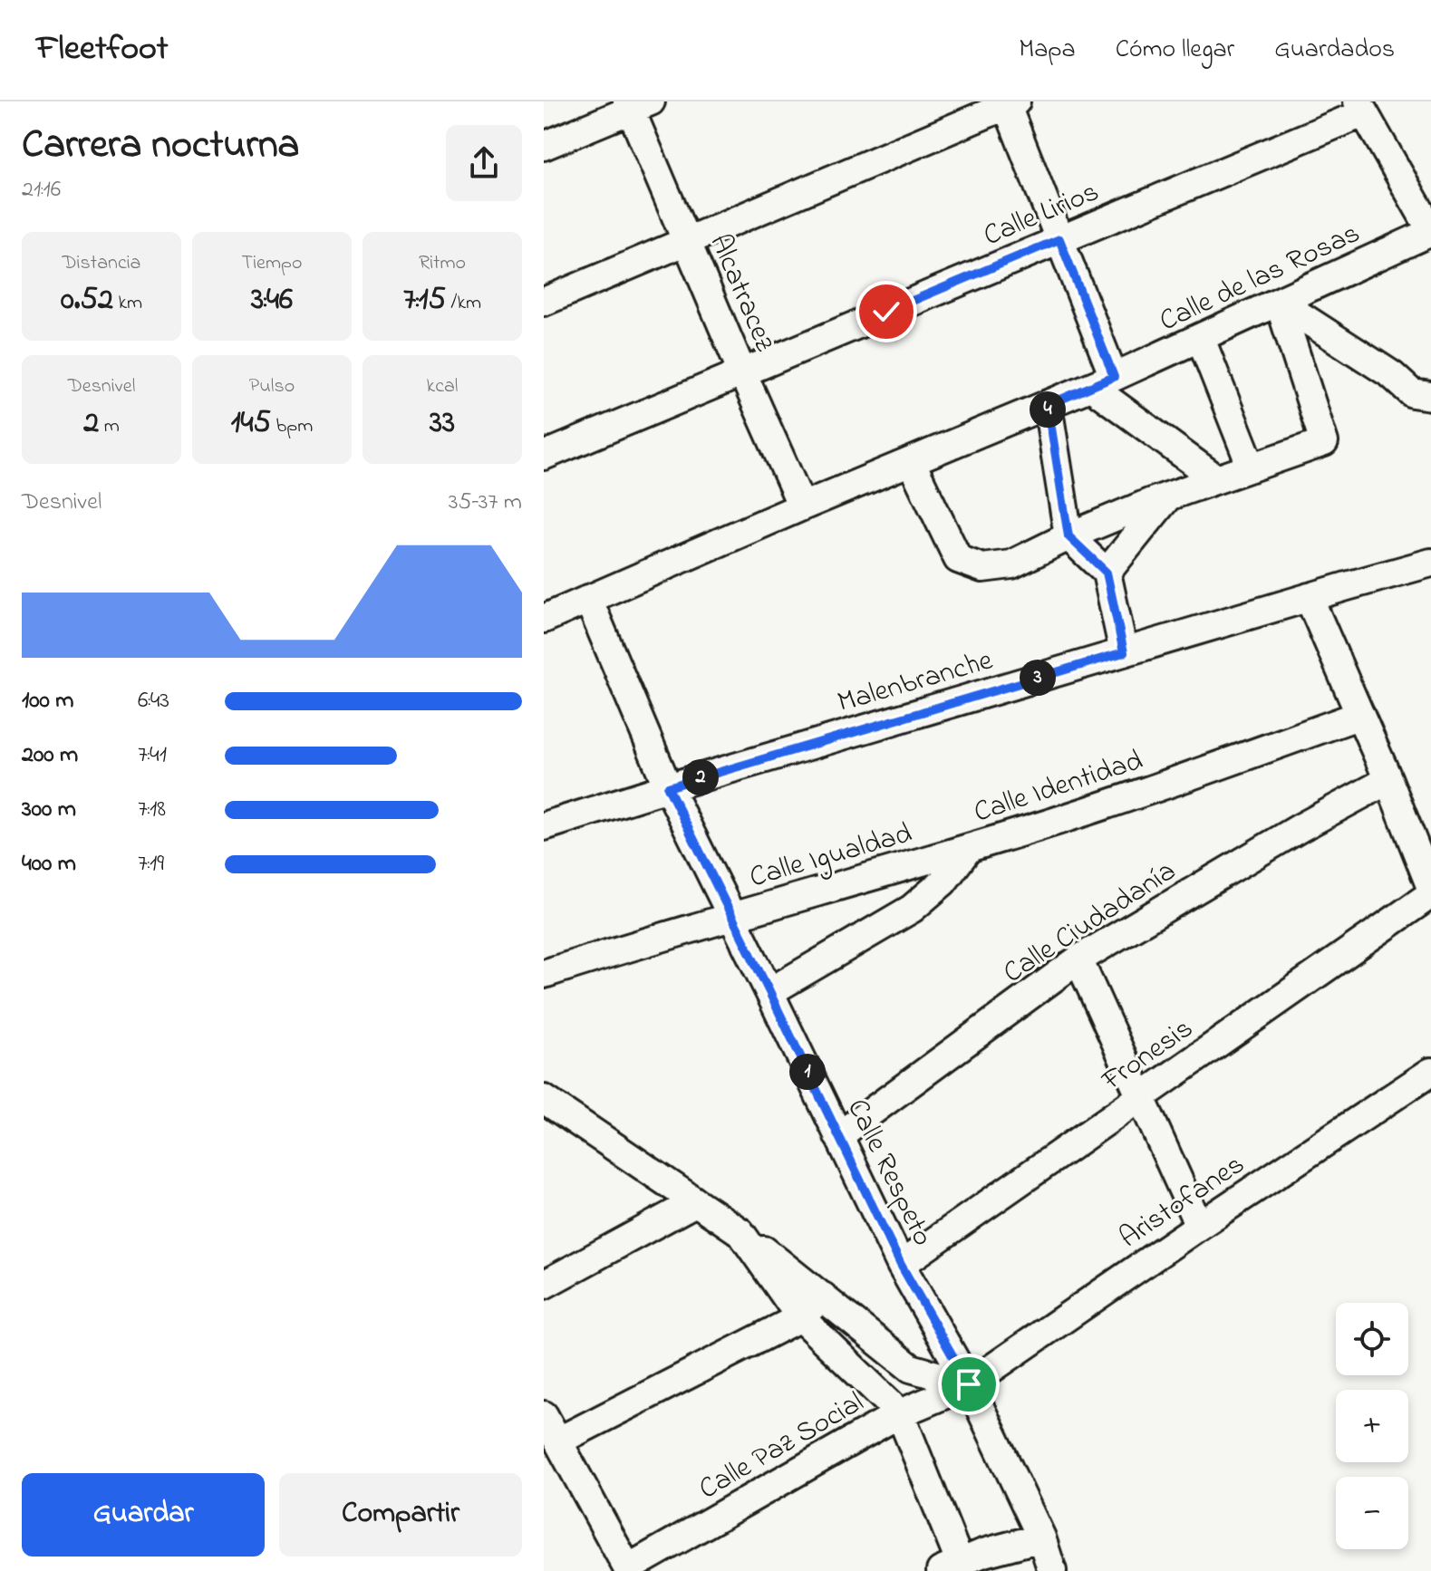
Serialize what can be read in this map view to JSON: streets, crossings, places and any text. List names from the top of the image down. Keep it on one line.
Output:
{"streets":{"street":["Calle Lirios","Calle de las Rosas","Alcatracez","Malenbranche","Calle Identidad","Calle Igualdad","Calle Ciudadanía","Fronesis","Calle Respeto","Aristofanes","Calle Paz Social"]},"crossings":[["Calle Lirios","Alcatracez"],["Malenbranche","Calle Respeto"],["Calle Identidad","Calle Igualdad"],["Calle Identidad","Calle Respeto"],["Calle Igualdad","Calle Respeto"],["Calle Ciudadanía","Calle Respeto"],["Fronesis","Calle Respeto"],["Calle Respeto","Aristofanes"],["Calle Respeto","Calle Paz Social"],["Aristofanes","Calle Paz Social"]],"page":{"header":"Fleetfoot","nav":["Mapa","Cómo llegar","Guardados"],"heading":["Carrera nocturna","21:16"],"stats":[["Distancia","0.52 km"],["Tiempo","3:46"],["Ritmo","7:15 /km"],["Desnivel","2 m"],["Pulso","145 bpm"],["kcal","33"]],"pins":["4","3","2","1"],"chart":["Desnivel","35–37 m"],"list":[{"name":"100 m","note":"6:43"},{"name":"200 m","note":"7:41"},{"name":"300 m","note":"7:18"},{"name":"400 m","note":"7:19"}],"map_buttons":["+","−"],"buttons":["Guardar","Compartir"]}}
